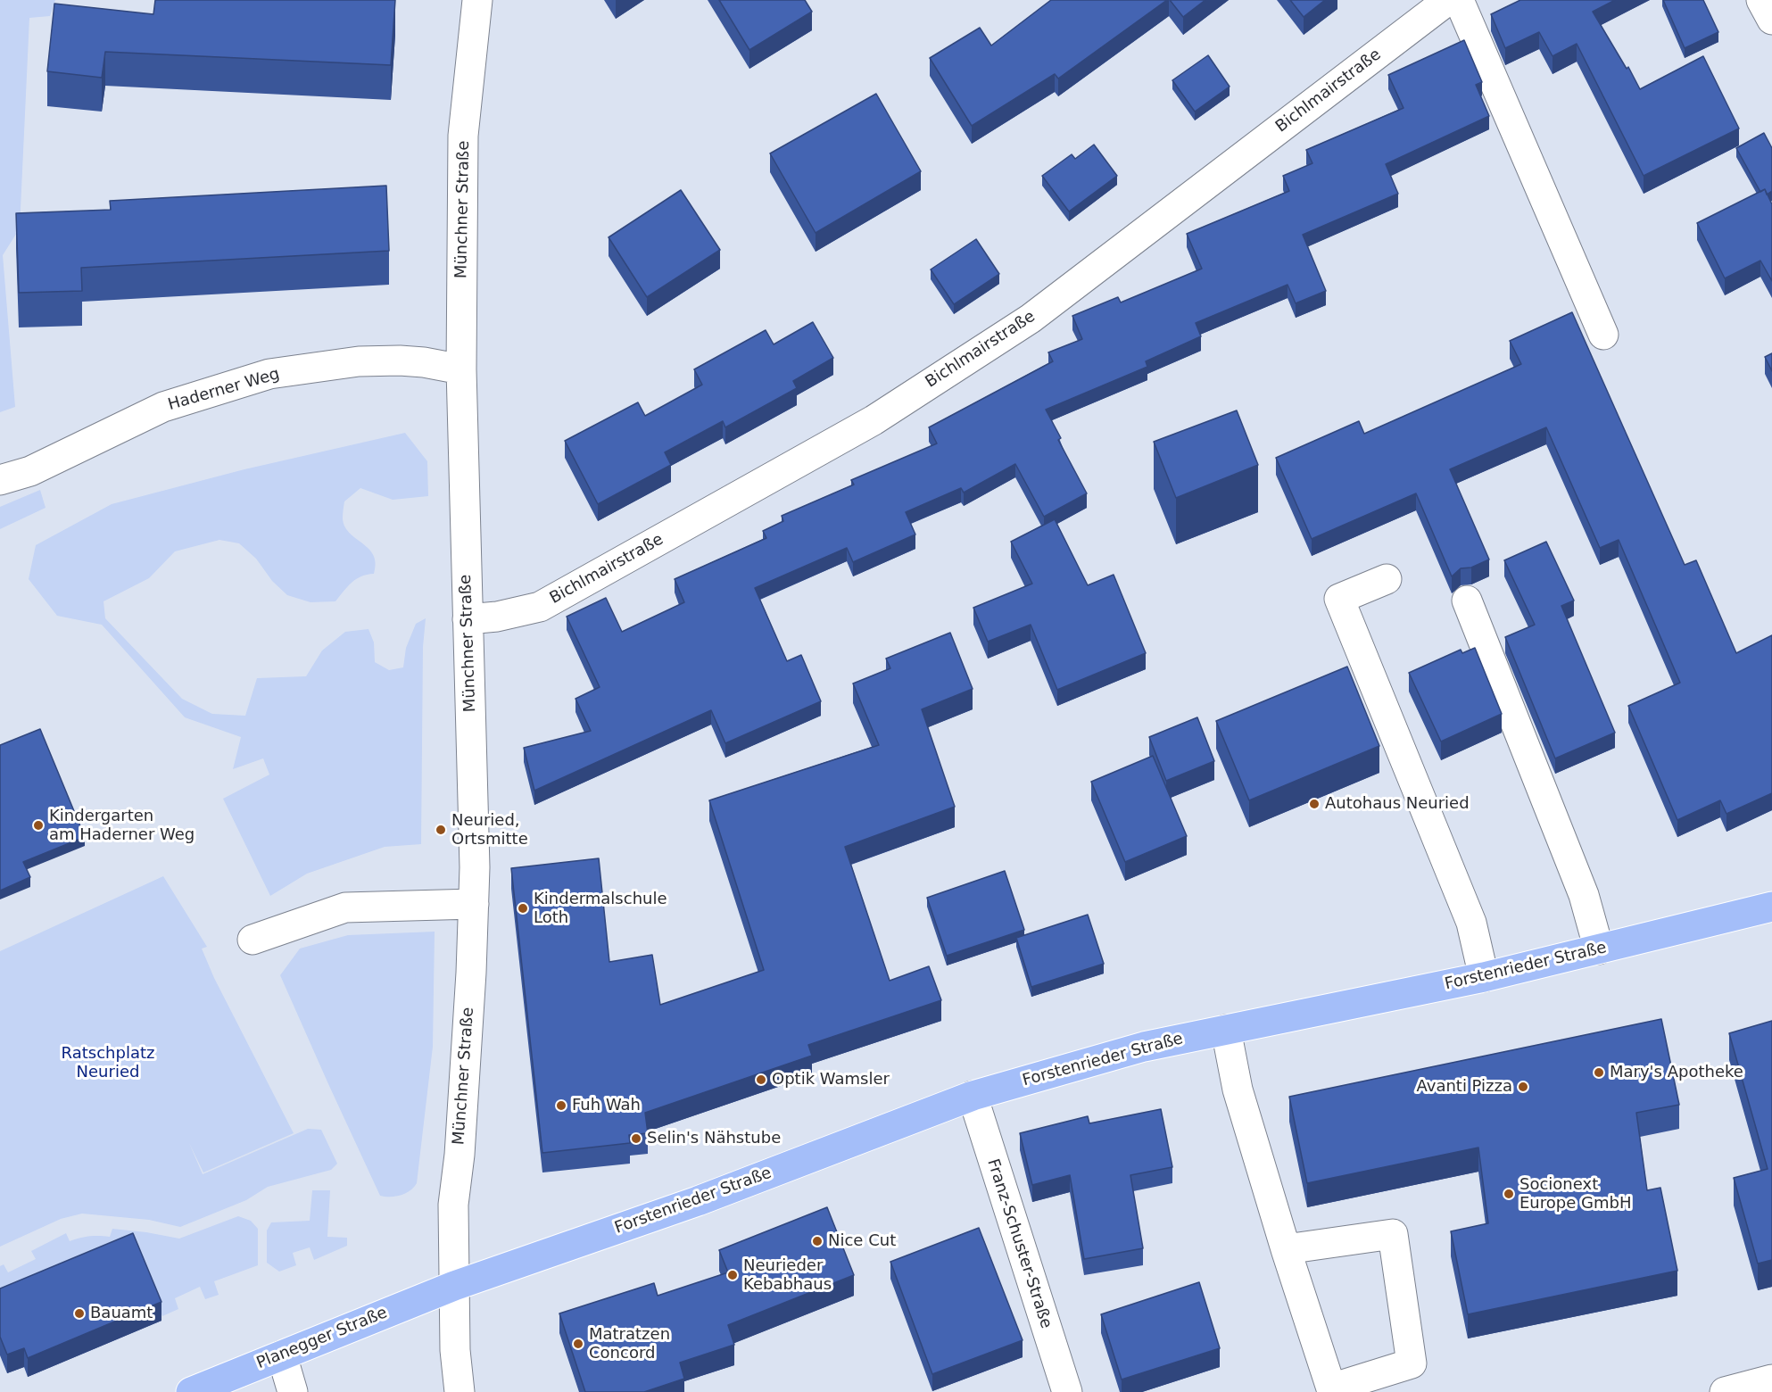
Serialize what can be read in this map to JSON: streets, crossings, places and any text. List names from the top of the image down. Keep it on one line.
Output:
{"streets":{"main road":["Forstenrieder Straße","Planegger Straße"],"street":["Bichlmairstraße","Münchner Straße","Haderner Weg","Franz-Schuster-Straße"]},"crossings":[["Bichlmairstraße","Münchner Straße"],["Münchner Straße","Haderner Weg"],["Münchner Straße","Forstenrieder Straße"],["Münchner Straße","Planegger Straße"],["Forstenrieder Straße","Franz-Schuster-Straße"],["Forstenrieder Straße","Planegger Straße"]],"parks":["Ratschplatz Neuried"],"places":["Autohaus Neuried","Kindergarten am Haderner Weg","Neuried, Ortsmitte","Kindermalschule Loth","Mary's Apotheke","Optik Wamsler","Avanti Pizza","Fuh Wah","Selin's Nähstube","Socionext Europe GmbH","Nice Cut","Neurieder Kebabhaus","Bauamt","Matratzen Concord"]}
